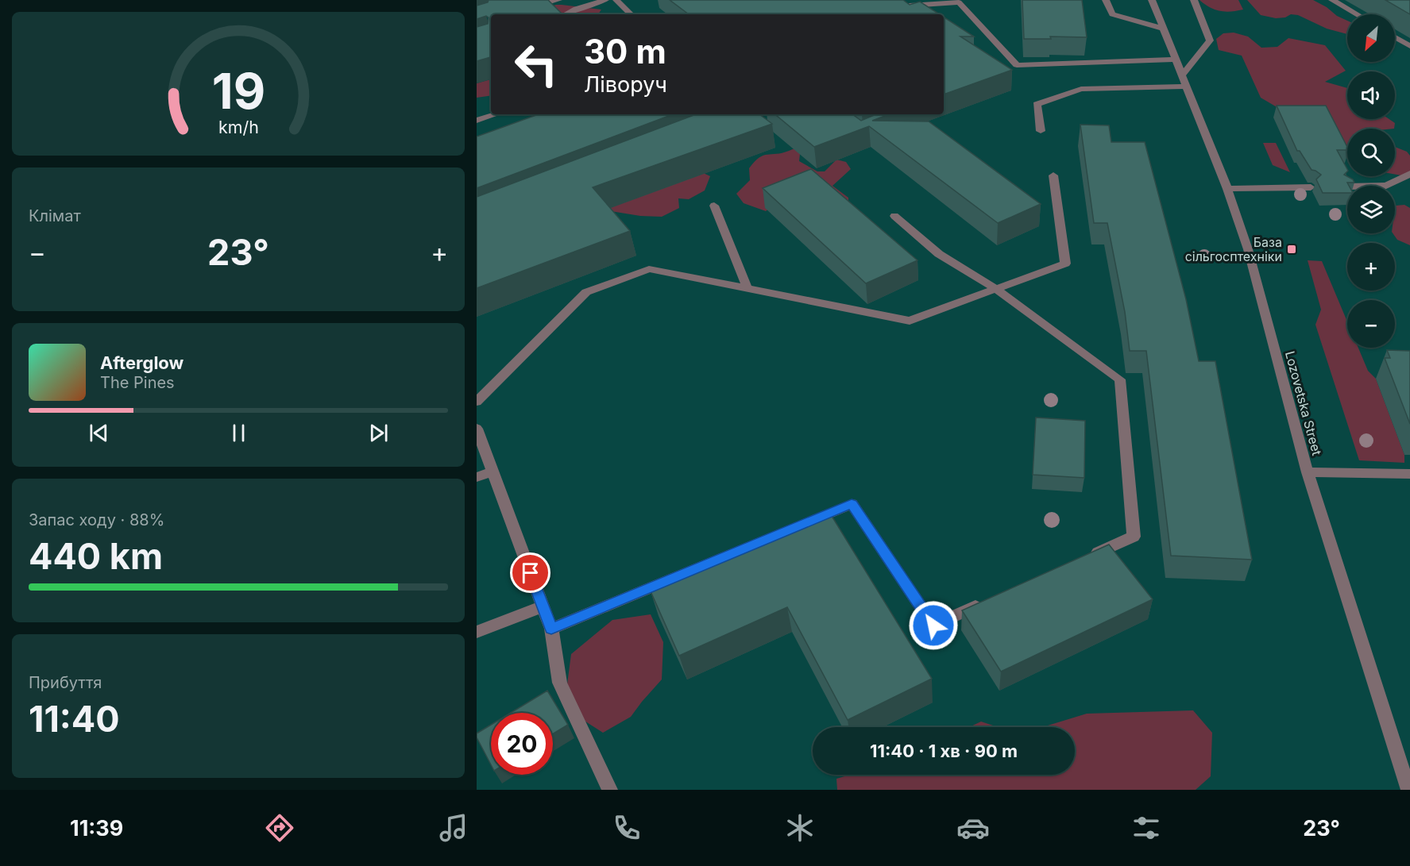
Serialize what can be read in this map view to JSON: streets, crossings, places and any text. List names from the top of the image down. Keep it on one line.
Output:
{"streets":{"street":["Lozovetska Street"]},"places":{"transit":["База сільгосптехніки"]},"north":"bottom left","page":{"map_buttons":["+","−"],"turn":["30 m","Ліворуч"],"tile":["Клімат",["Запас ходу · 88%","440 km"],["Прибуття","11:40"]],"heat":["−","23°","+"],"song":["Afterglow","The Pines"],"limit":"20","trip":"11:40 · 1 хв · 90 m","tabs":["11:39","23°"],"gauge":["19","km/h"]}}
